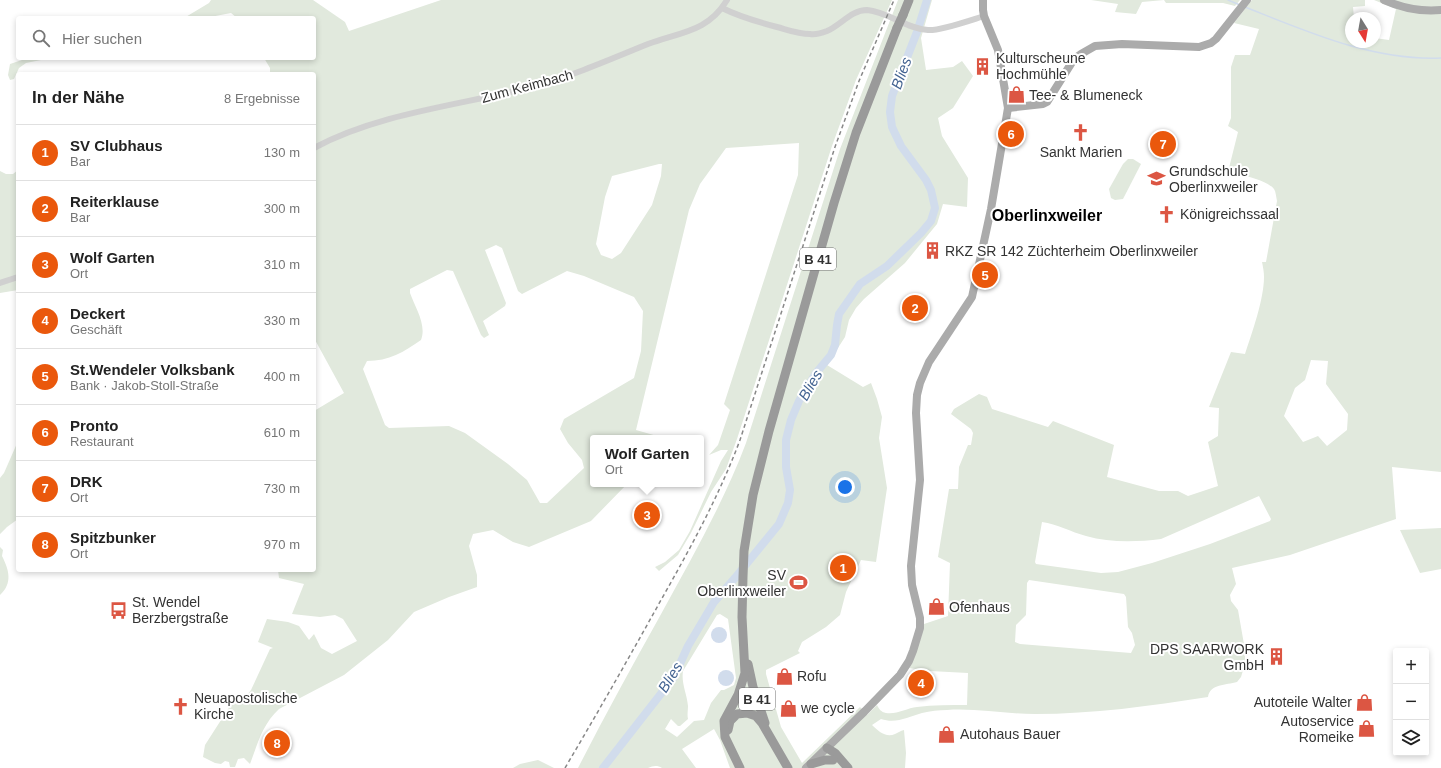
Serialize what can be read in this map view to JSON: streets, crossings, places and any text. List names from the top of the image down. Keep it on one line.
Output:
{"streets":{"highway":["B 41"],"street":["Zum Keimbach"]},"districts":["Oberlinxweiler"],"water":["Blies"],"places":{"building":["Kulturscheune Hochmühle","RKZ SR 142 Züchterheim Oberlinxweiler","DPS SAARWORK GmbH"],"shop":["Tee- & Blumeneck","Ofenhaus","Rofu","Autoteile Walter","we cycle","Autoservice Romeike","Autohaus Bauer"],"church":["Sankt Marien","Königreichssaal","Neuapostolische Kirche"],"school or university":["Grundschule Oberlinxweiler"],"sports":["SV Oberlinxweiler"],"bus stop":["St. Wendel Berzbergstraße"]},"north":"bottom","page":{"search":"Hier suchen","heading":["In der Nähe","8 Ergebnisse"],"pins":["6","7","5","2","3","1","4","8"],"list":[{"mark":"1","name":"SV Clubhaus","note":"Bar","value":"130 m"},{"mark":"2","name":"Reiterklause","note":"Bar","value":"300 m"},{"mark":"3","name":"Wolf Garten","note":"Ort","value":"310 m"},{"mark":"4","name":"Deckert","note":"Geschäft","value":"330 m"},{"mark":"5","name":"St.Wendeler Volksbank","note":"Bank · Jakob-Stoll-Straße","value":"400 m"},{"mark":"6","name":"Pronto","note":"Restaurant","value":"610 m"},{"mark":"7","name":"DRK","note":"Ort","value":"730 m"},{"mark":"8","name":"Spitzbunker","note":"Ort","value":"970 m"}],"popup":["Wolf Garten","Ort"],"map_buttons":["+","−"]}}
